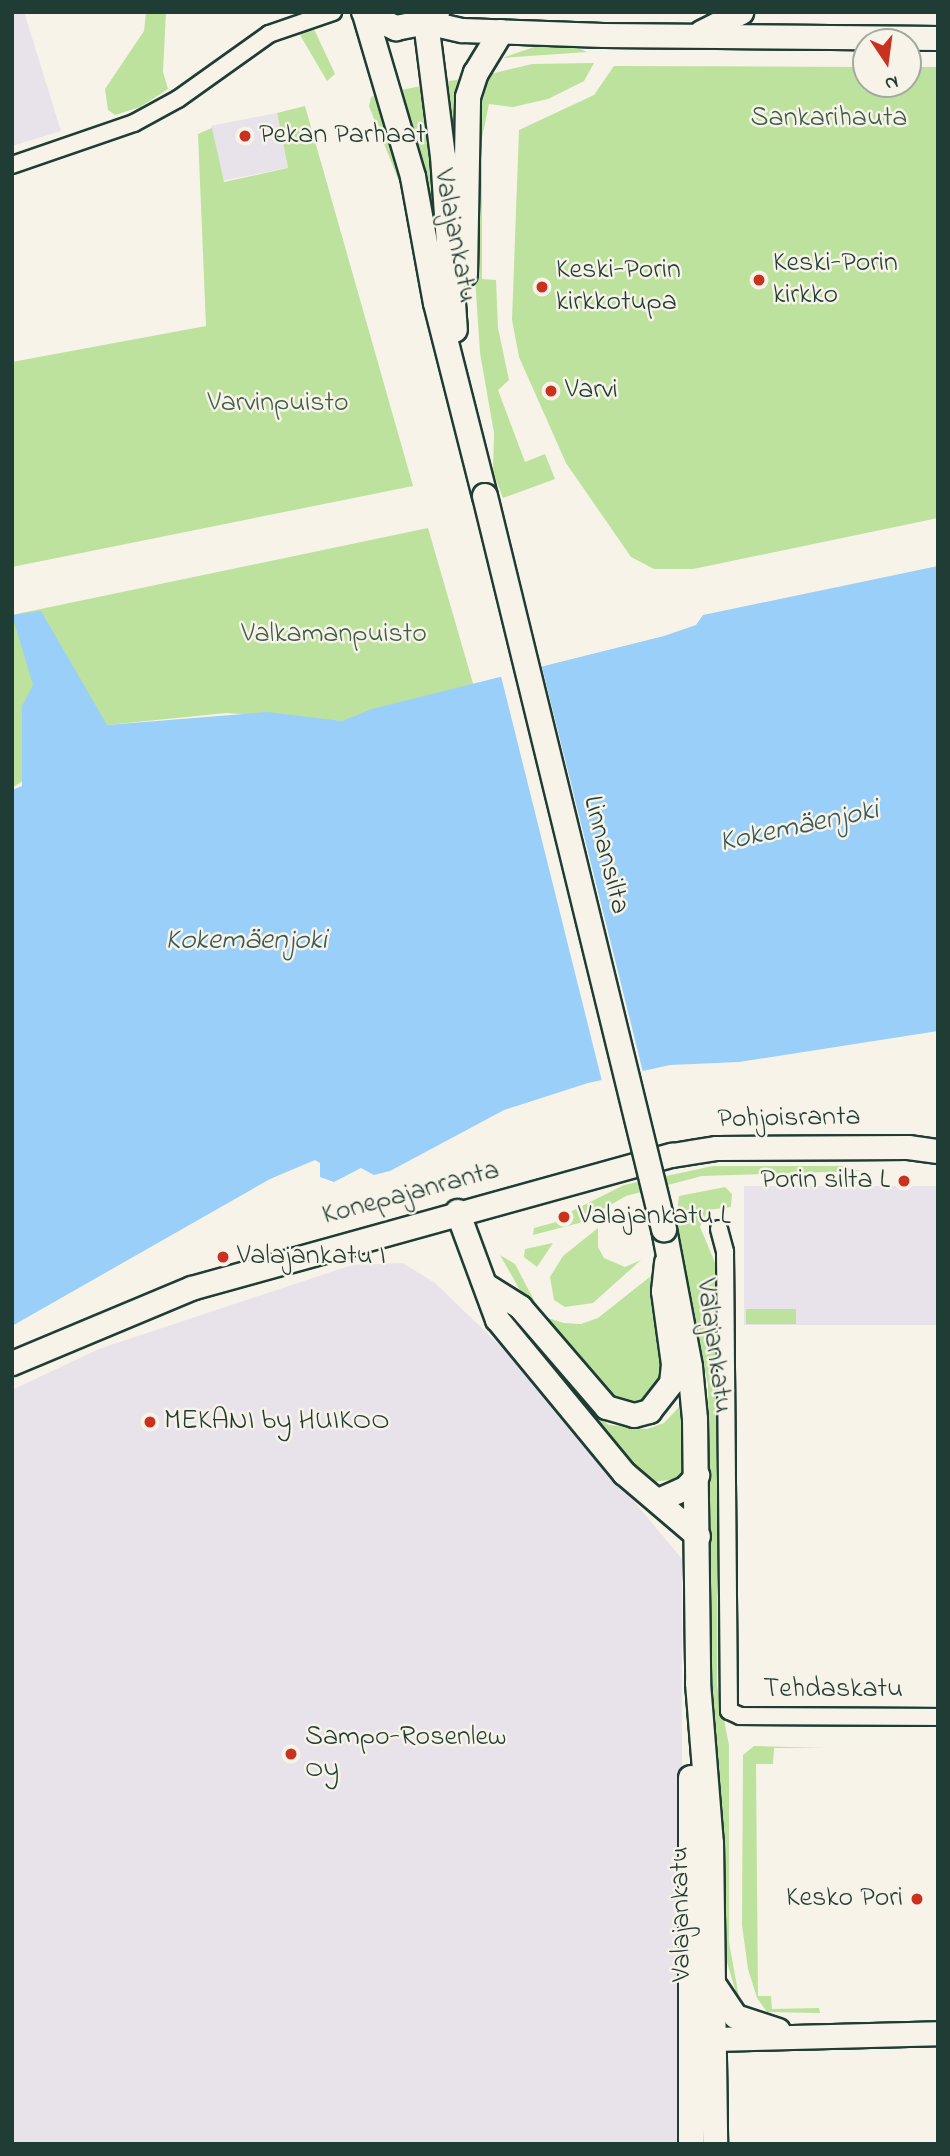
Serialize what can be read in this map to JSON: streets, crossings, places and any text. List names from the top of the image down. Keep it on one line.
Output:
{"streets":{"main road":["Valajankatu","Linnansilta"],"street":["Pohjoisranta","Konepajanranta","Tehdaskatu"]},"crossings":[["Valajankatu","Linnansilta"],["Pohjoisranta","Konepajanranta"]],"water":["Kokemäenjoki"],"parks":["Sankarihauta","Varvinpuisto","Valkamanpuisto"],"places":["Pekan Parhaat","Keski-Porin kirkko","Keski-Porin kirkkotupa","Varvi","Porin silta L","Valajankatu L","Valajankatu I","MEKANI by HUIKOO","Sampo-Rosenlew Oy","Kesko Pori"],"north":"bottom"}
